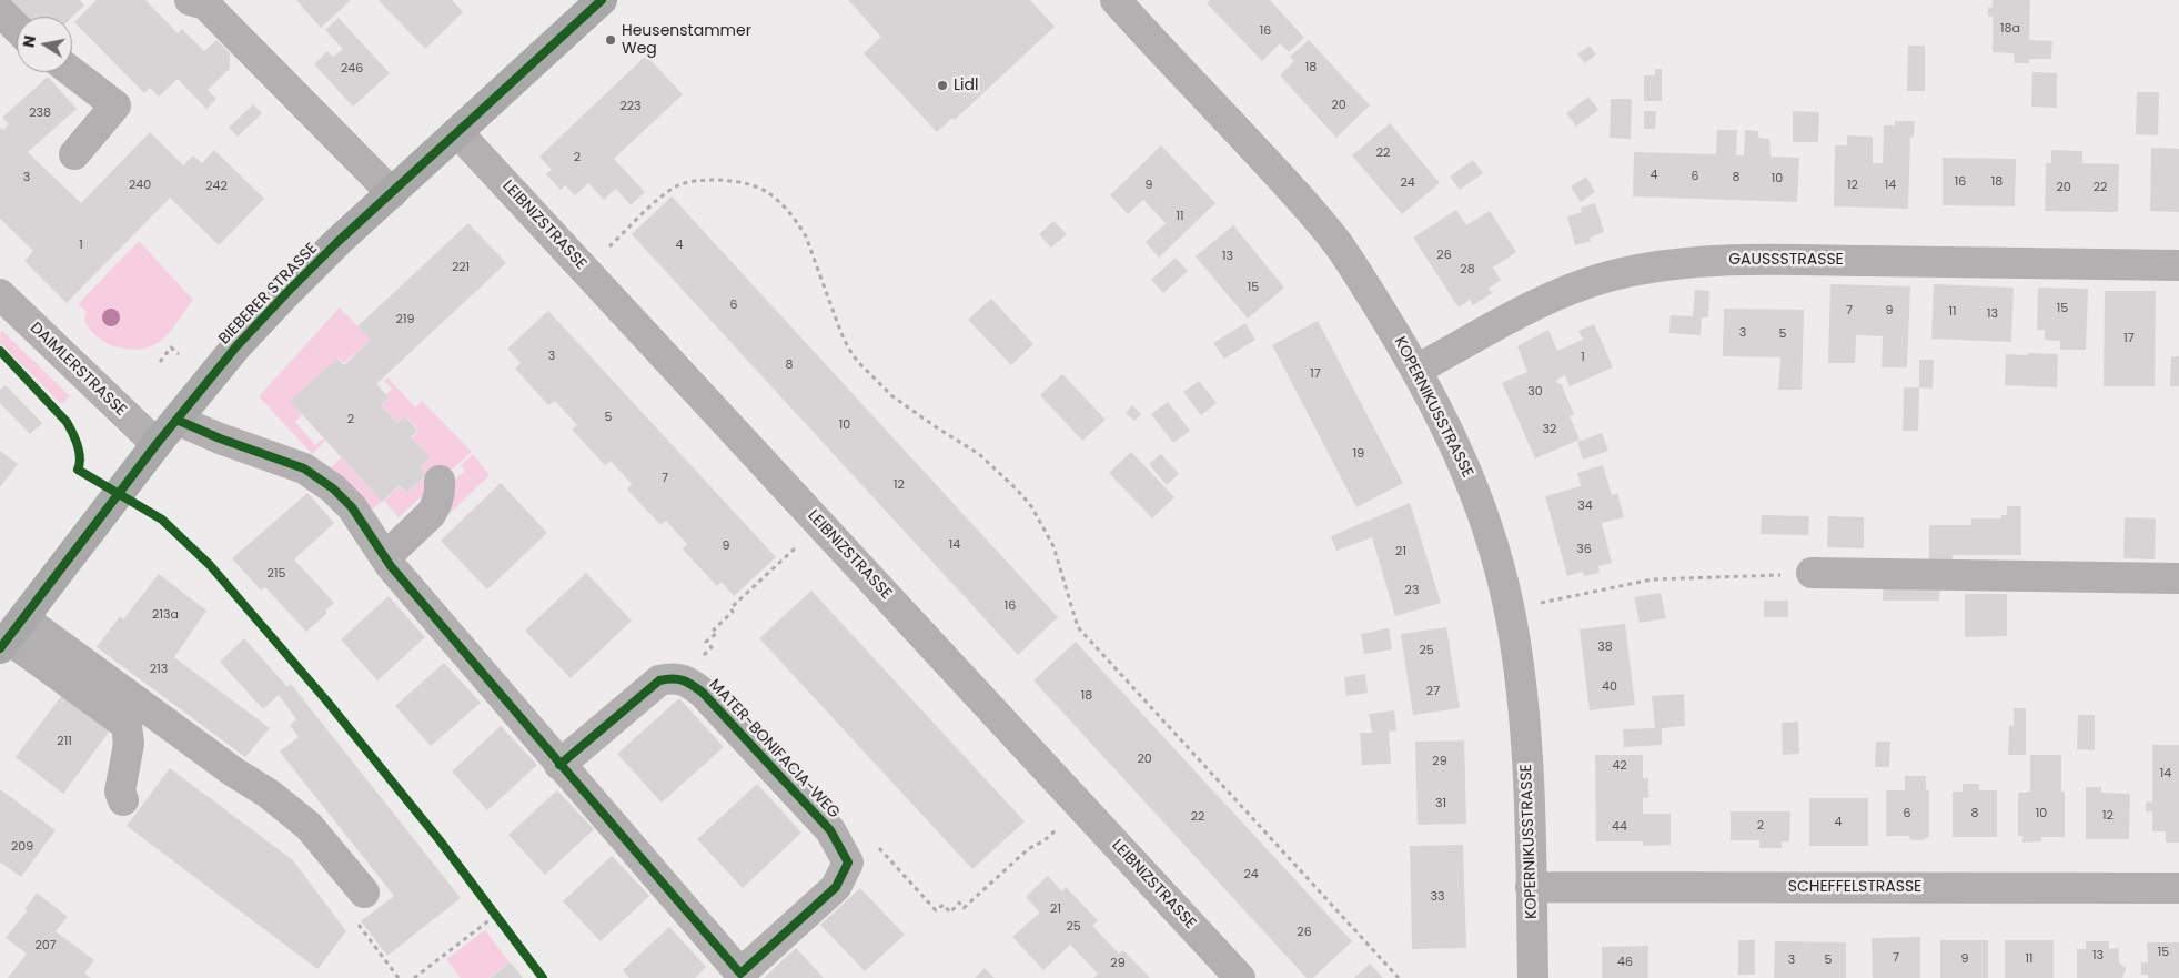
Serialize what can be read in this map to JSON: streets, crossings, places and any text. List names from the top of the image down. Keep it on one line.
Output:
{"streets":{"main road":["BIEBERER STRASSE"],"street":["LEIBNIZSTRASSE","GAUSSSTRASSE","DAIMLERSTRASSE","KOPERNIKUSSTRASSE","MATER-BONIFACIA-WEG","SCHEFFELSTRASSE"]},"crossings":[["LEIBNIZSTRASSE","BIEBERER STRASSE"],["GAUSSSTRASSE","KOPERNIKUSSTRASSE"],["BIEBERER STRASSE","DAIMLERSTRASSE"],["BIEBERER STRASSE","MATER-BONIFACIA-WEG"],["KOPERNIKUSSTRASSE","SCHEFFELSTRASSE"]],"places":["Heusenstammer Weg","Lidl"],"house_numbers":["18a","16","18","246","20","223","238","22","2","4","6","3","8","10","16","18","24","240","9","12","14","242","20","22","11","1","4","26","13","221","28","15","6","15","7","9","11","13","219","3","5","17","3","1","8","17","30","5","2","10","32","19","7","12","34","14","9","36","21","215","23","16","213a","38","25","213","40","27","18","211","20","29","42","14","31","6","8","10","12","22","4","2","44","209","24","33","21","25","26","207","15","13","7","9","11","3","5","46","29"],"north":"left"}
